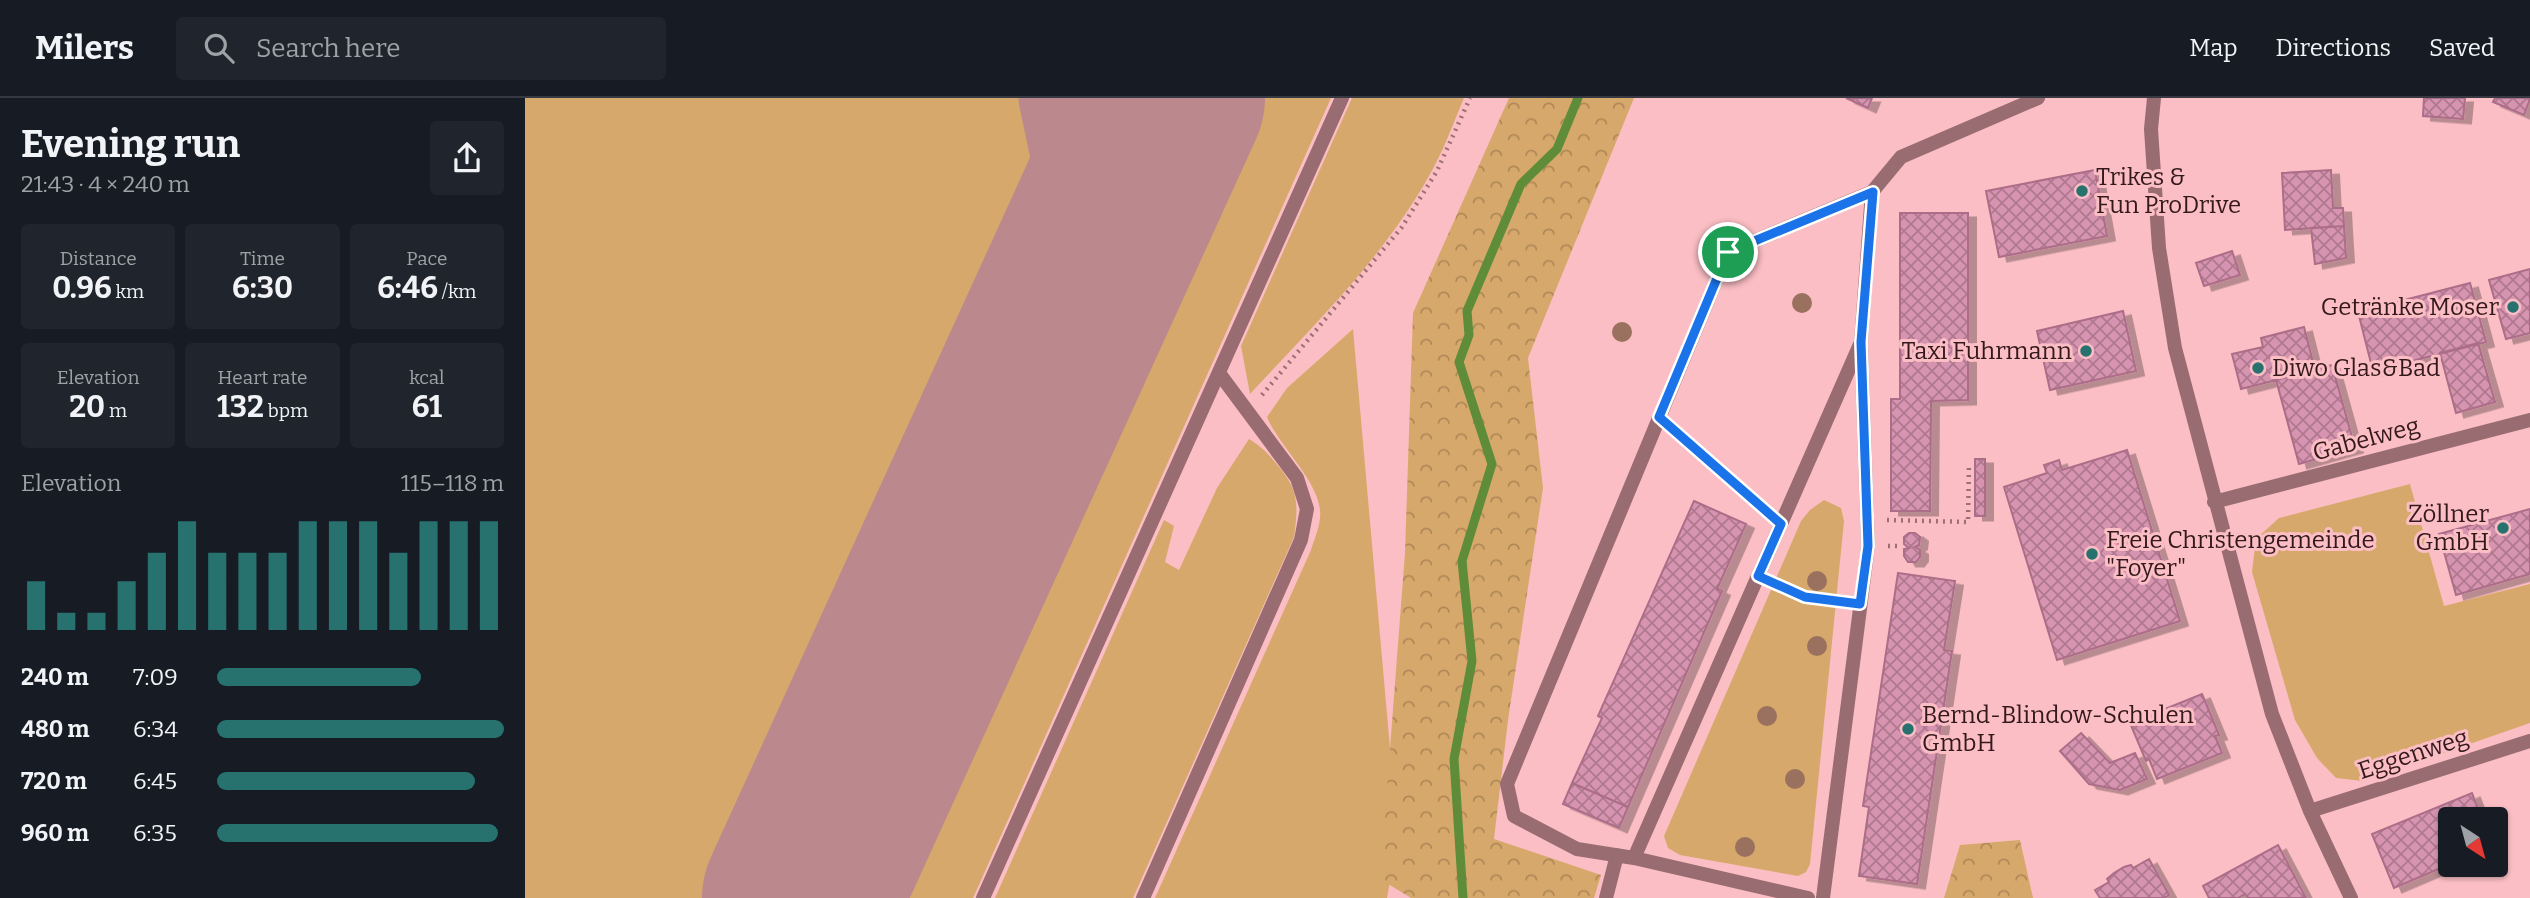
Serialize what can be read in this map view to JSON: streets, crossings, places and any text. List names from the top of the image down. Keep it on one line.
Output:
{"streets":{"street":["Gabelweg","Eggenweg"]},"places":["Trikes & Fun ProDrive","Getränke Moser","Taxi Fuhrmann","Diwo Glas&Bad","Zöllner GmbH","Freie Christengemeinde \"Foyer\"","Bernd-Blindow-Schulen GmbH"],"north":"bottom right","page":{"header":"Milers","search":"Search here","nav":["Map","Directions","Saved"],"heading":["Evening run","21:43 · 4 × 240 m"],"stats":[["Distance","0.96 km"],["Time","6:30"],["Pace","6:46 /km"],["Elevation","20 m"],["Heart rate","132 bpm"],["kcal","61"]],"chart":["Elevation","115–118 m"],"list":[{"name":"240 m","note":"7:09"},{"name":"480 m","note":"6:34"},{"name":"720 m","note":"6:45"},{"name":"960 m","note":"6:35"}]}}
